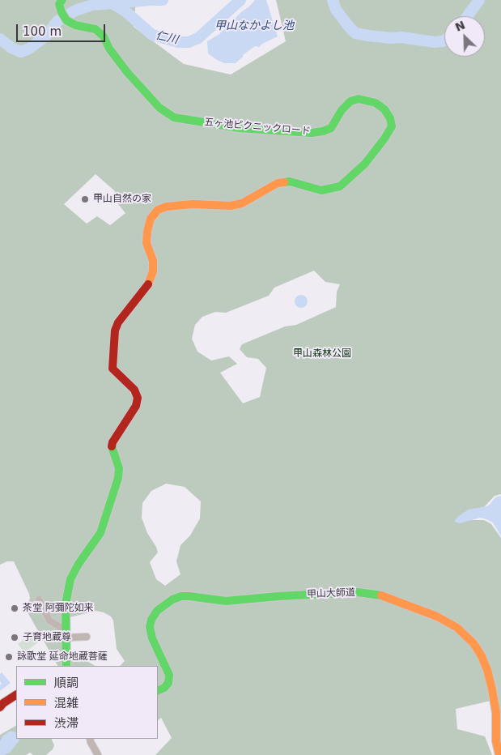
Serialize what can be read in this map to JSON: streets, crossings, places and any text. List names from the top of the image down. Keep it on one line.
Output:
{"streets":{"street":["五ヶ池ピクニックロード","甲山大師道"]},"water":["甲山なかよし池","仁川"],"parks":["甲山森林公園"],"places":["甲山自然の家","茶堂 阿彌陀如来","子育地蔵尊","詠歌堂 延命地蔵菩薩"],"legend":["順調","混雑","渋滞"],"scale_bar":"100 m","north":"top left"}
